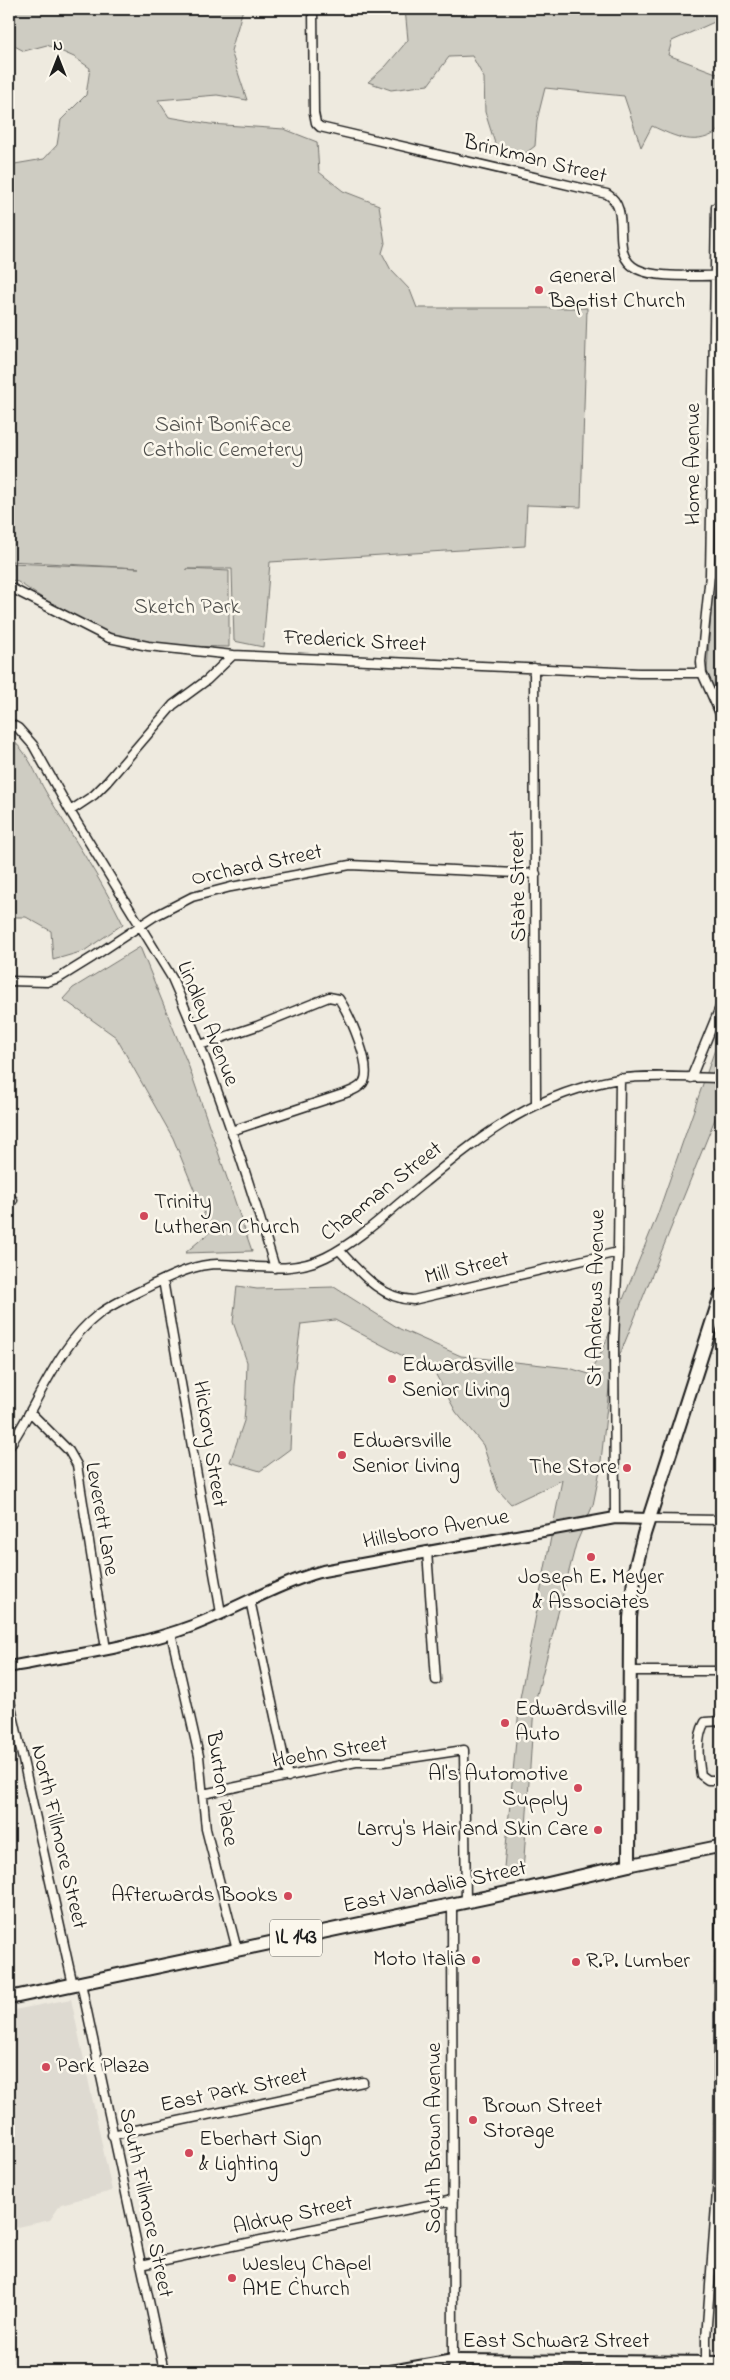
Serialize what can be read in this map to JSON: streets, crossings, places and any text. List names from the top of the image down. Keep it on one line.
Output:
{"streets":{"main road":["East Vandalia Street","IL 143"],"street":["Brinkman Street","Home Avenue","Frederick Street","Orchard Street","State Street","Lindley Avenue","Chapman Street","Mill Street","St Andrews Avenue","Hickory Street","Leverett Lane","Hillsboro Avenue","Hoehn Street","Burton Place","North Fillmore Street","East Park Street","South Brown Avenue","South Fillmore Street","Aldrup Street","East Schwarz Street"]},"crossings":[["Brinkman Street","Home Avenue"],["Home Avenue","Frederick Street"],["Frederick Street","State Street"],["Orchard Street","State Street"],["Orchard Street","Lindley Avenue"],["State Street","Chapman Street"],["Lindley Avenue","Chapman Street"],["Chapman Street","Mill Street"],["Chapman Street","St Andrews Avenue"],["Chapman Street","Hickory Street"],["Chapman Street","Leverett Lane"],["Mill Street","St Andrews Avenue"],["St Andrews Avenue","Hillsboro Avenue"],["Hickory Street","Hillsboro Avenue"],["Leverett Lane","Hillsboro Avenue"],["Hillsboro Avenue","Burton Place"],["Hoehn Street","Burton Place"],["Hoehn Street","East Vandalia Street"],["Burton Place","East Vandalia Street"],["North Fillmore Street","East Vandalia Street"],["North Fillmore Street","South Fillmore Street"],["East Vandalia Street","South Brown Avenue"],["East Vandalia Street","South Fillmore Street"],["East Park Street","South Fillmore Street"],["South Brown Avenue","Aldrup Street"],["South Brown Avenue","East Schwarz Street"],["South Fillmore Street","Aldrup Street"]],"parks":["Saint Boniface Catholic Cemetery","Sketch Park"],"places":["General Baptist Church","Trinity Lutheran Church","Edwardsville Senior Living","Edwarsville Senior Living","The Store","Joseph E. Meyer & Associates","Edwardsville Auto","Al's Automotive Supply","Larry's Hair and Skin Care","Afterwards Books","Moto Italia","R.P. Lumber","Park Plaza","Brown Street Storage","Eberhart Sign & Lighting","Wesley Chapel AME Church"],"north":"top"}
